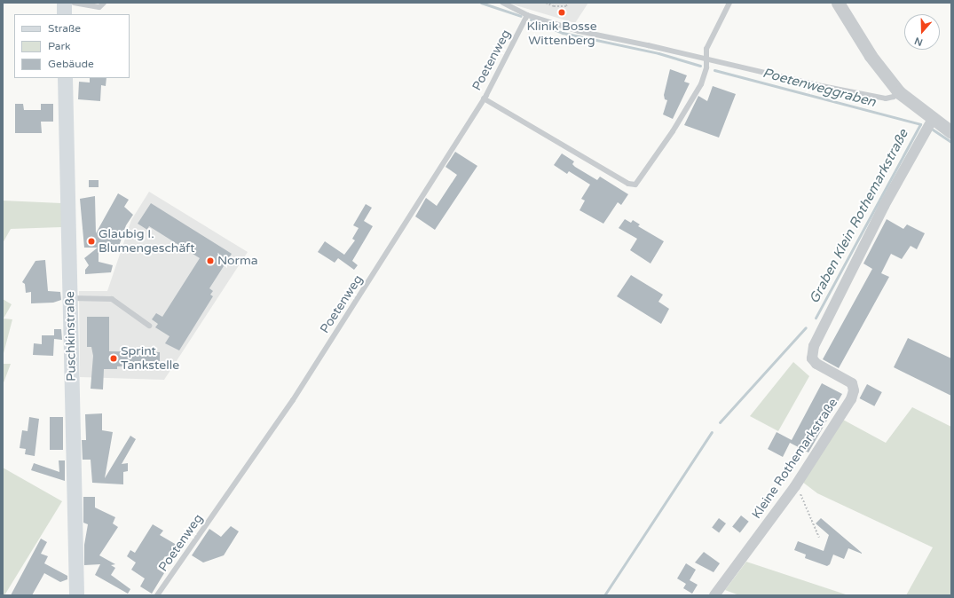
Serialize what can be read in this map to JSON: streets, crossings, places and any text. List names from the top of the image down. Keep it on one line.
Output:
{"streets":{"main road":["Puschkinstraße"],"street":["Kleine Rothemarkstraße"],"lane":["Poetenweg"]},"water":["Poetenweggraben","Graben Klein Rothemarkstraße"],"places":["Klinik Bosse Wittenberg","Glaubig I. Blumengeschäft","Norma","Sprint Tankstelle"],"legend":["Straße","Park","Gebäude"],"north":"bottom"}
